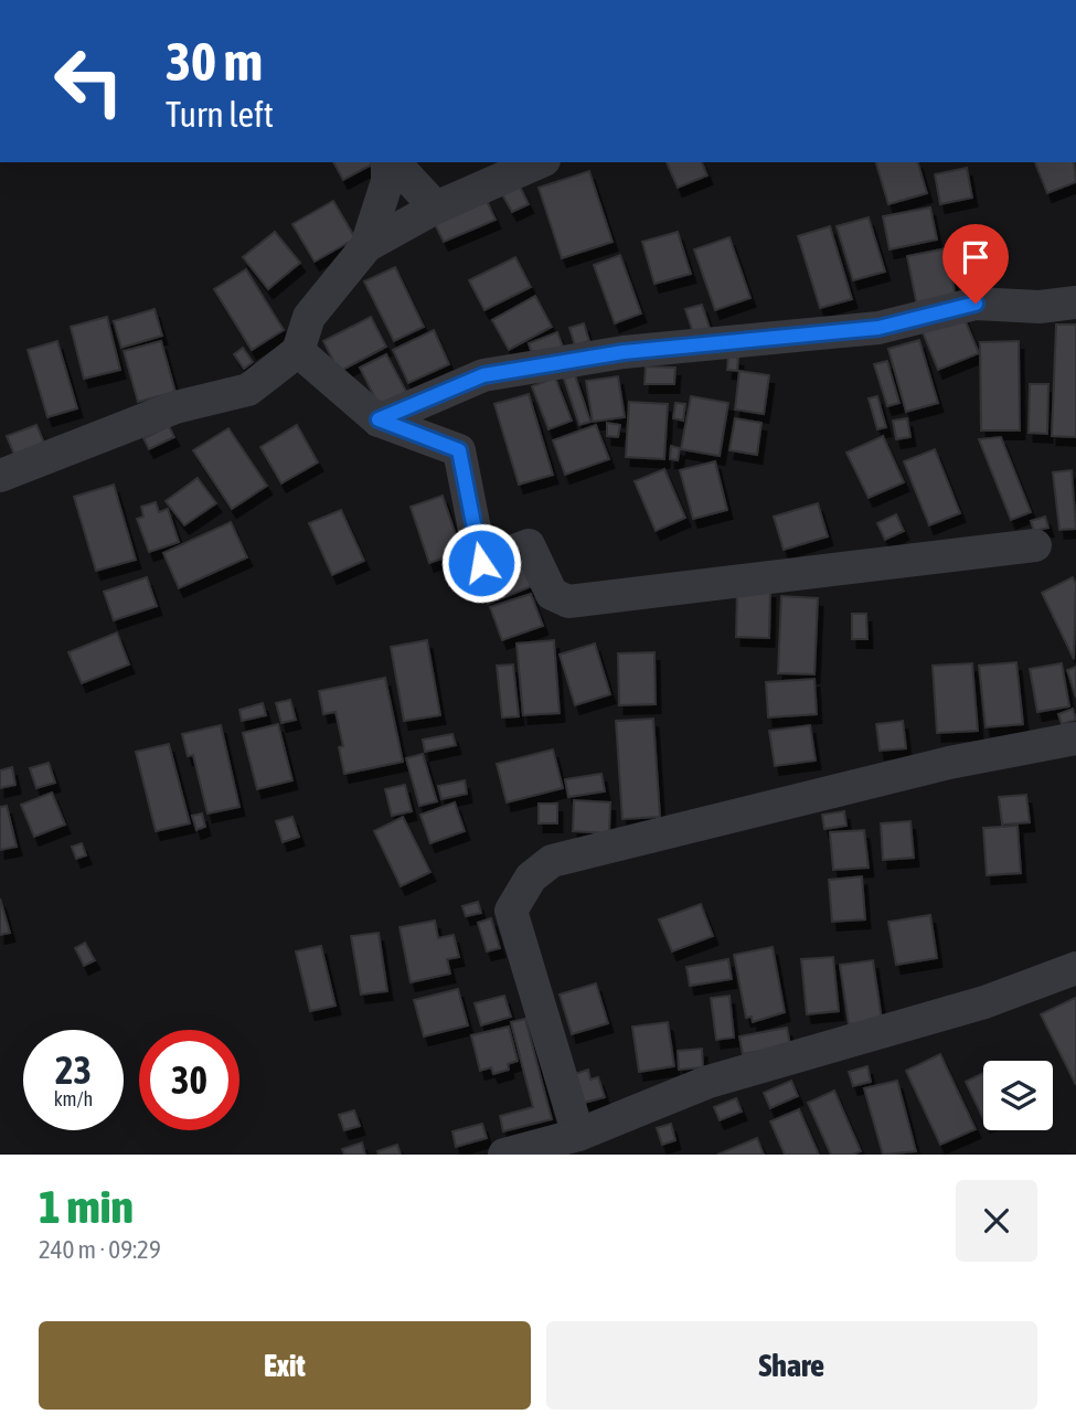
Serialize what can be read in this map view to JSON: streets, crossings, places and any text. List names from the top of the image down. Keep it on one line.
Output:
{"page":{"turn":["30 m","Turn left"],"speed":"23 km/h","limit":"30","heading":["1 min","240 m · 09:29"],"buttons":["Exit","Share"]}}
